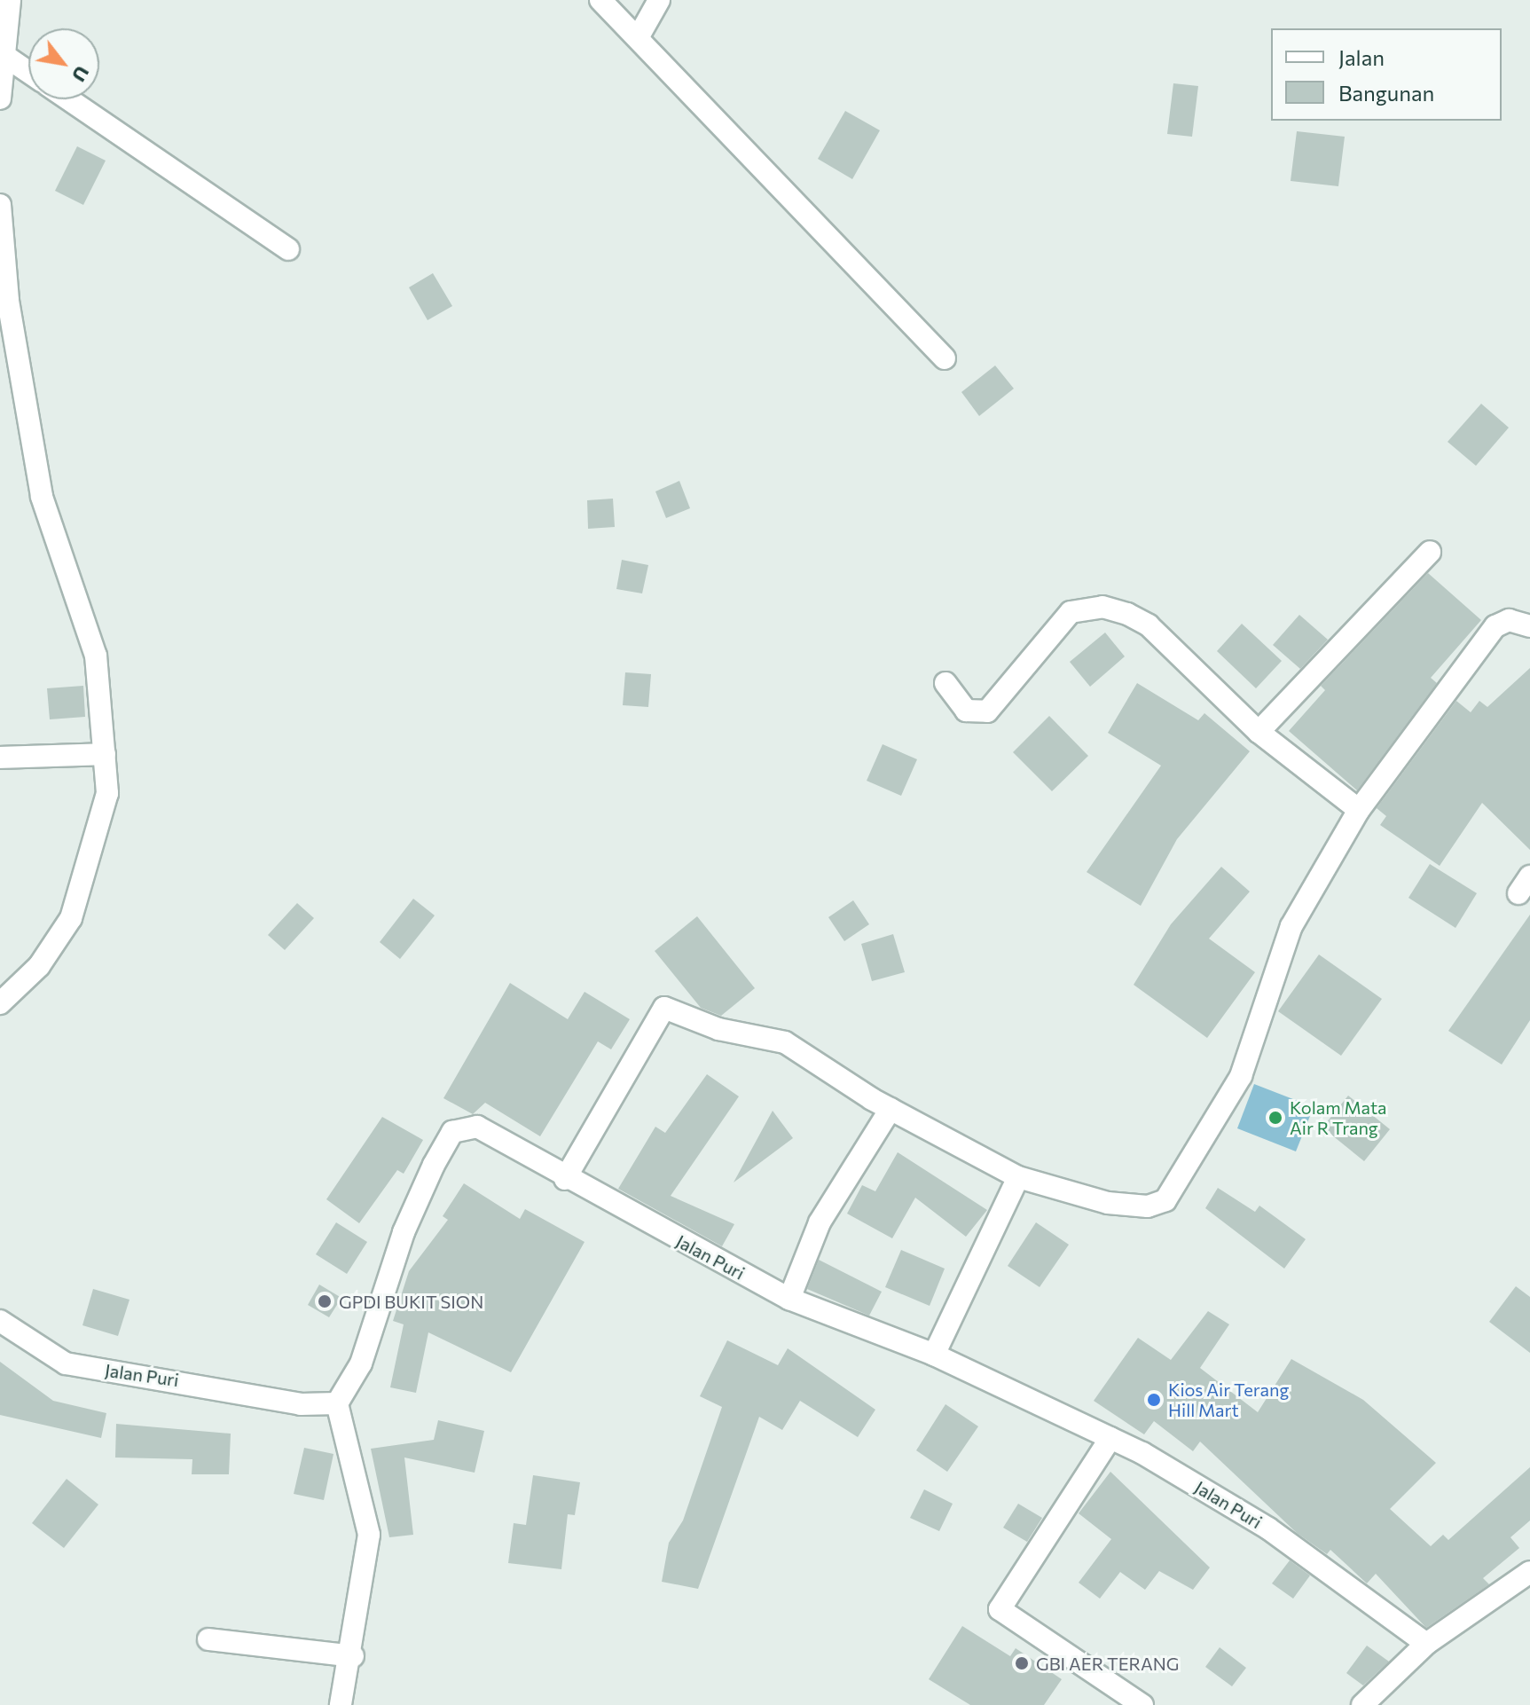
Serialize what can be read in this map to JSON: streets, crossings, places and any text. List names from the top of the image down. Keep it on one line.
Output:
{"streets":{"street":["Jalan Puri"]},"places":["Kolam Mata Air R Trang","GPDI BUKIT SION","Kios Air Terang Hill Mart","GBI AER TERANG"],"legend":["Jalan","Bangunan"],"north":"bottom right"}
